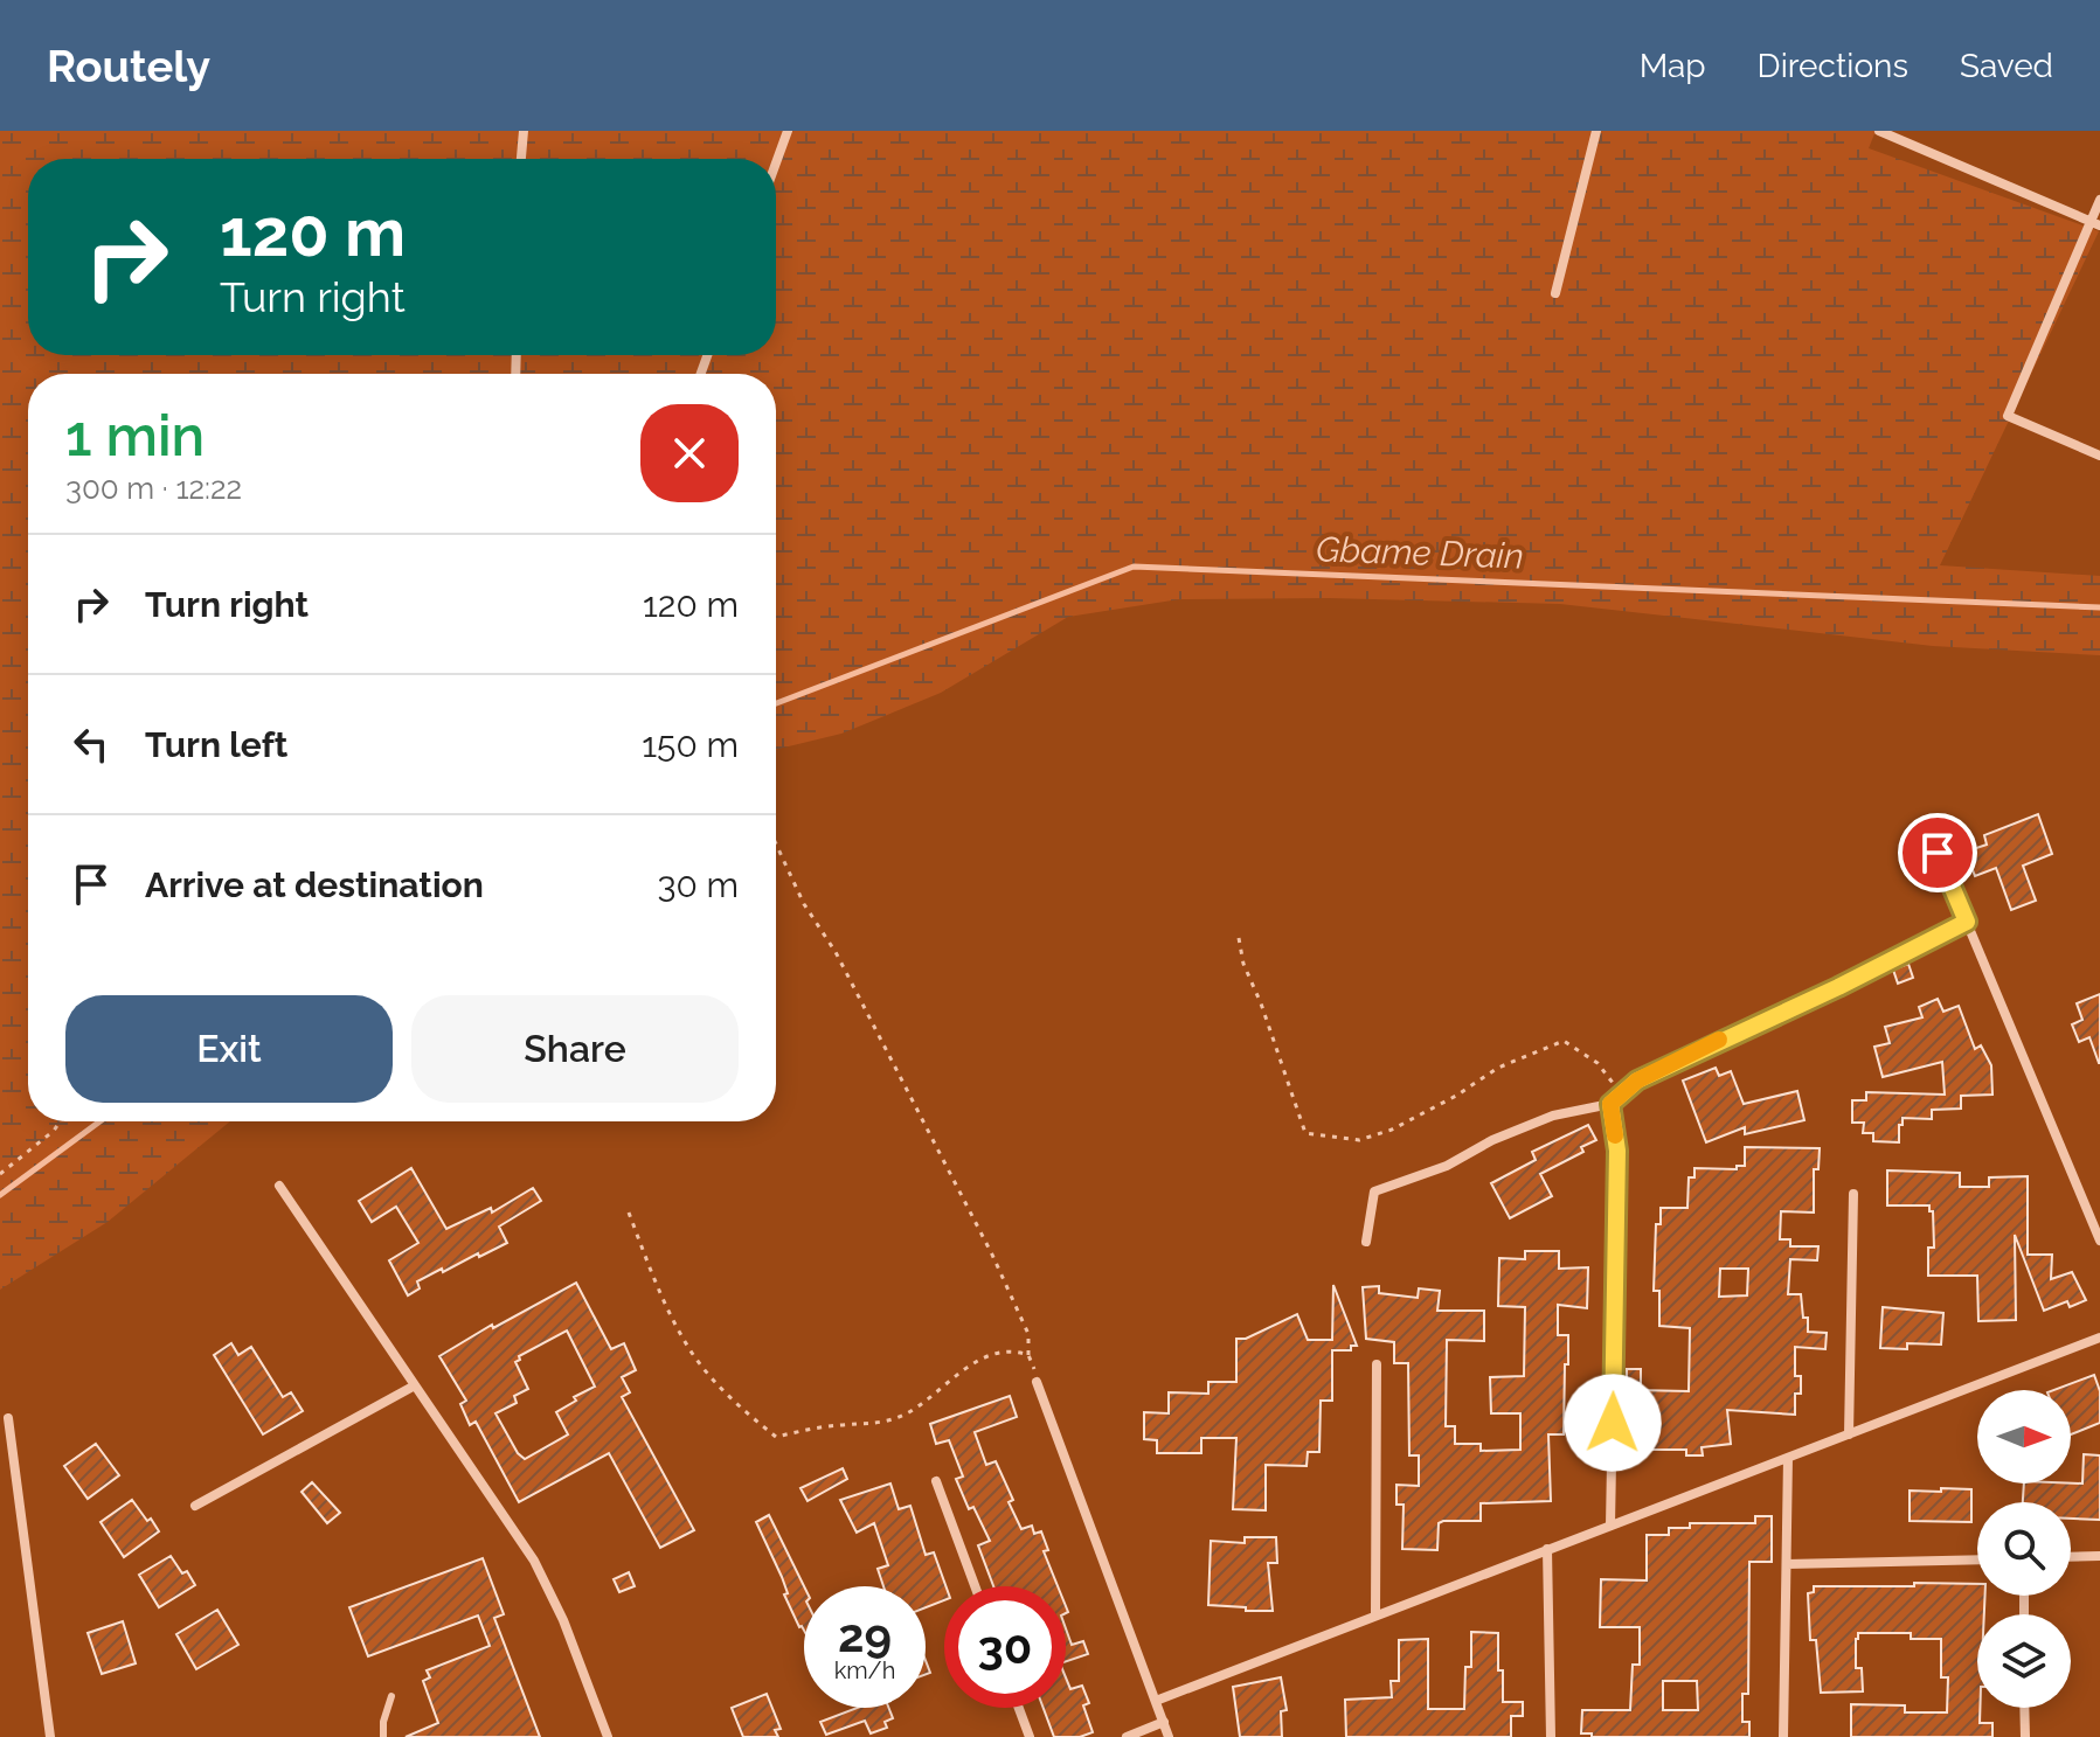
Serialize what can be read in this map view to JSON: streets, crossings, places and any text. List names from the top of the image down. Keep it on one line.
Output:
{"water":["Gbame Drain"],"north":"right","page":{"header":"Routely","nav":["Map","Directions","Saved"],"turn":["120 m","Turn right"],"heading":["1 min","300 m · 12:22"],"list":[{"name":"Turn right","value":"120 m"},{"name":"Turn left","value":"150 m"},{"name":"Arrive at destination","value":"30 m"}],"buttons":["Exit","Share"],"speed":"29 km/h","limit":"30"}}
